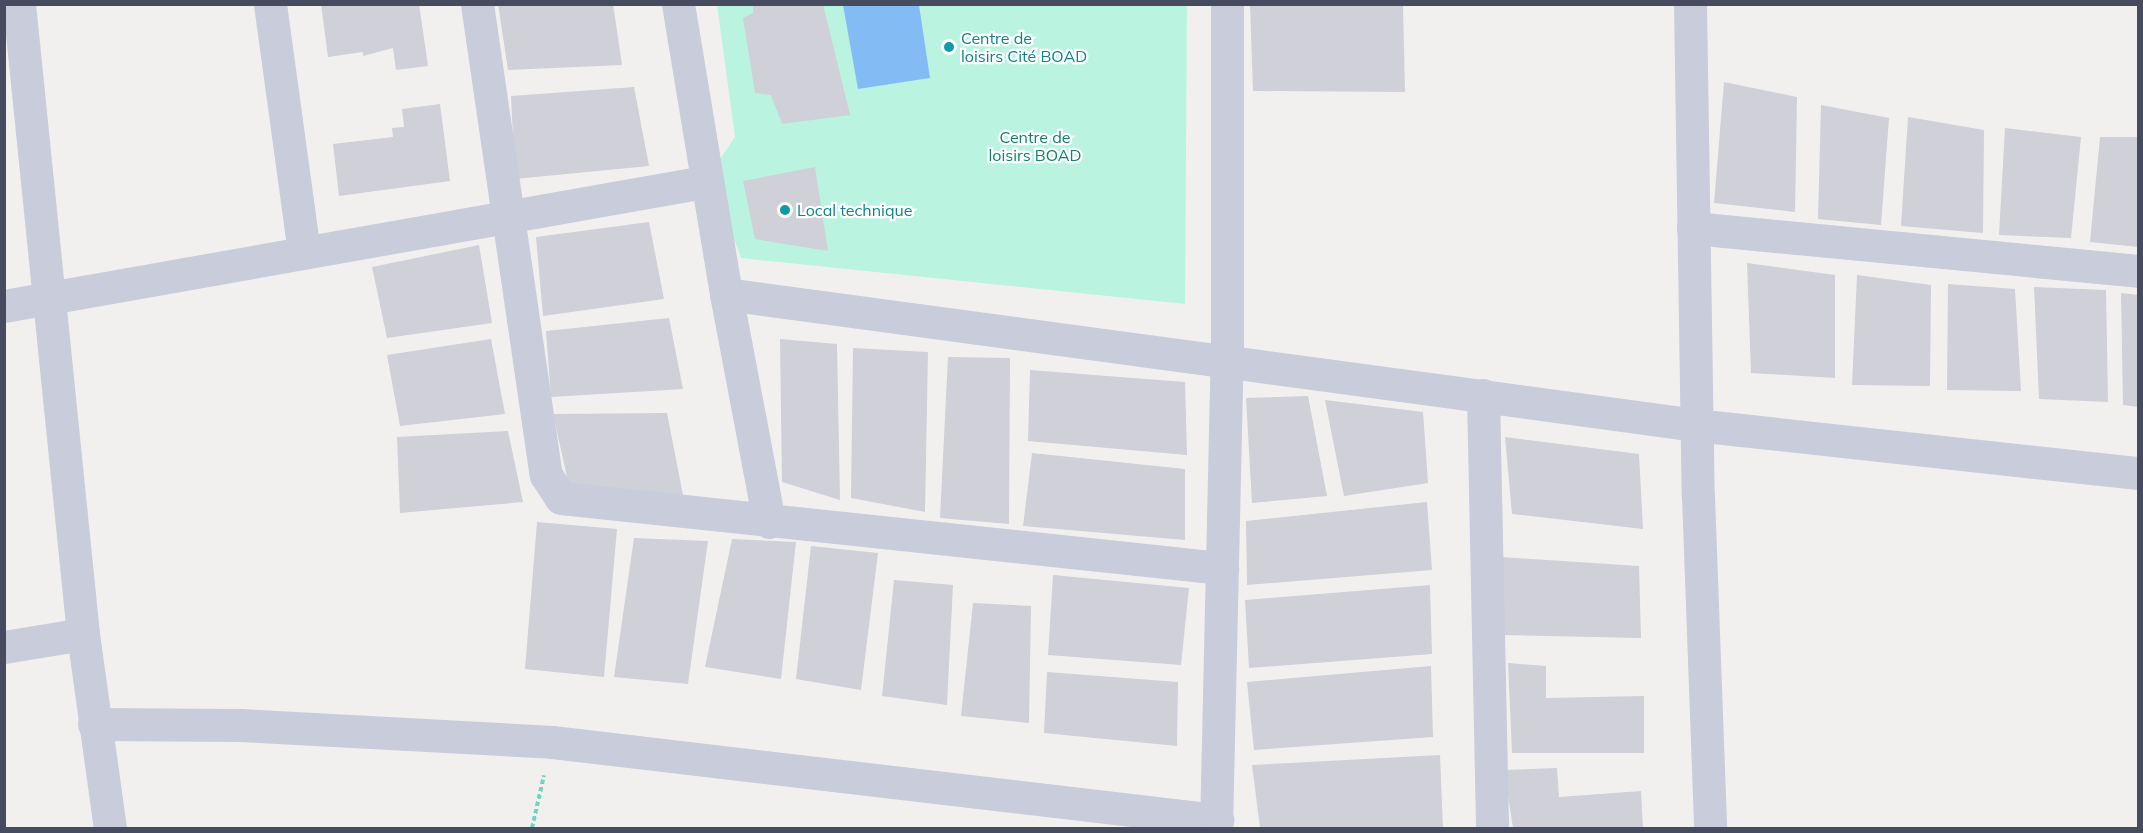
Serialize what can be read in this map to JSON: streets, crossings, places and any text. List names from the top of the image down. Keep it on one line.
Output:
{"parks":["Centre de loisirs BOAD"],"places":["Centre de loisirs Cité BOAD","Local technique"]}
